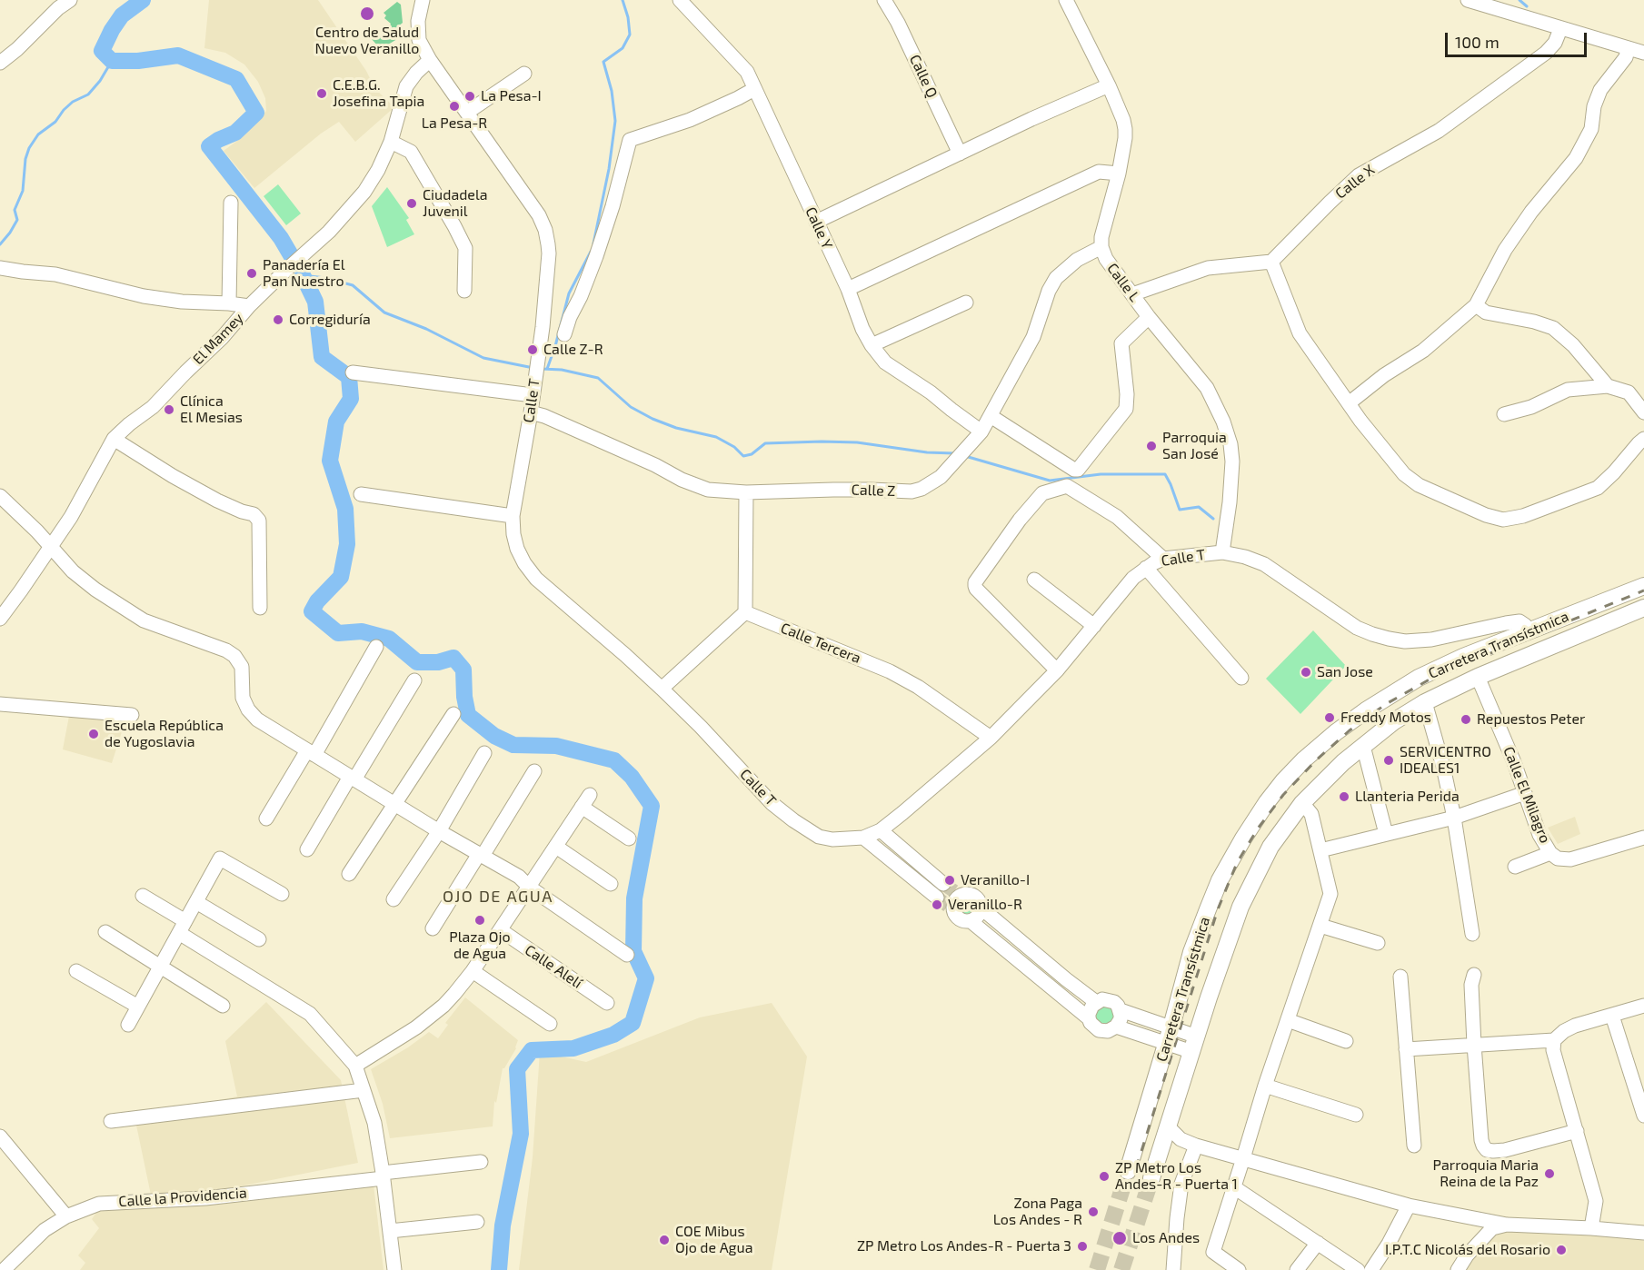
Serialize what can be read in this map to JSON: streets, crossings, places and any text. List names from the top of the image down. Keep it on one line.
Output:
{"streets":{"main road":["Carretera Transístmica"],"street":["Calle Q","Calle X","Calle Y","Calle L","El Mamey","Calle T","Calle Z","Calle Tercera","Calle El Milagro","Calle Alelí","Calle la Providencia"]},"crossings":[["Calle Y","Calle Z"],["Calle L","Calle T"],["Calle L","Calle Z"],["El Mamey","Calle T"],["Calle T","Calle Z"],["Calle T","Calle Tercera"],["Calle T","Carretera Transístmica"],["Carretera Transístmica","Calle El Milagro"]],"districts":["OJO DE AGUA"],"places":["Centro de Salud Nuevo Veranillo","C.E.B.G. Josefina Tapia","La Pesa-I","La Pesa-R","Ciudadela Juvenil","Panadería El Pan Nuestro","Corregiduría","Calle Z-R","Clínica El Mesias","Parroquia San José","San Jose","Freddy Motos","Repuestos Peter","Escuela República de Yugoslavia","SERVICENTRO IDEALES1","Llanteria Perida","Veranillo-I","Veranillo-R","Plaza Ojo de Agua","Parroquia Maria Reina de la Paz","ZP Metro Los Andes-R - Puerta 1","Zona Paga Los Andes - R","Los Andes","COE Mibus Ojo de Agua","ZP Metro Los Andes-R - Puerta 3","I.P.T.C Nicolás del Rosario"],"scale_bar":"100 m"}
